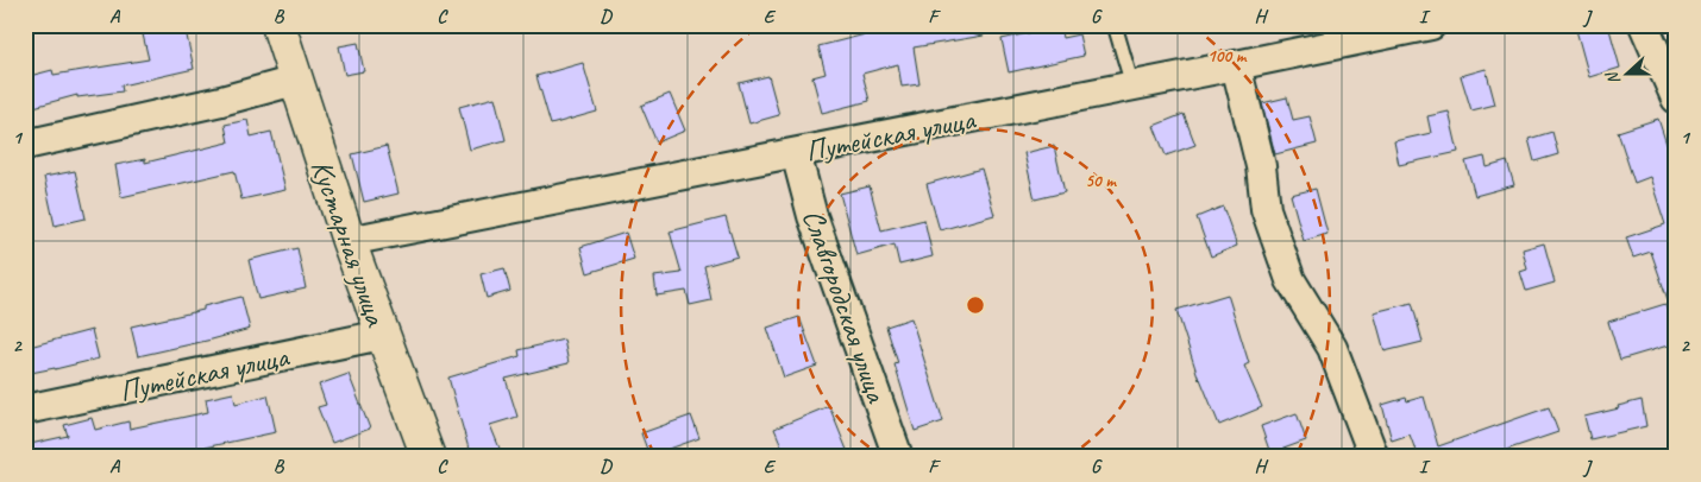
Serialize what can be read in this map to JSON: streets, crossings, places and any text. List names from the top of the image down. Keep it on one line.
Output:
{"streets":{"street":["Путейская улица","Кустарная улица","Славгородская улица"]},"crossings":[["Путейская улица","Кустарная улица"],["Путейская улица","Славгородская улица"]],"north":"left","grid":{"columns":["A","B","C","D","E","F","G","H","I","J"],"rows":["1","2"]},"rings":["100 m","50 m"]}
